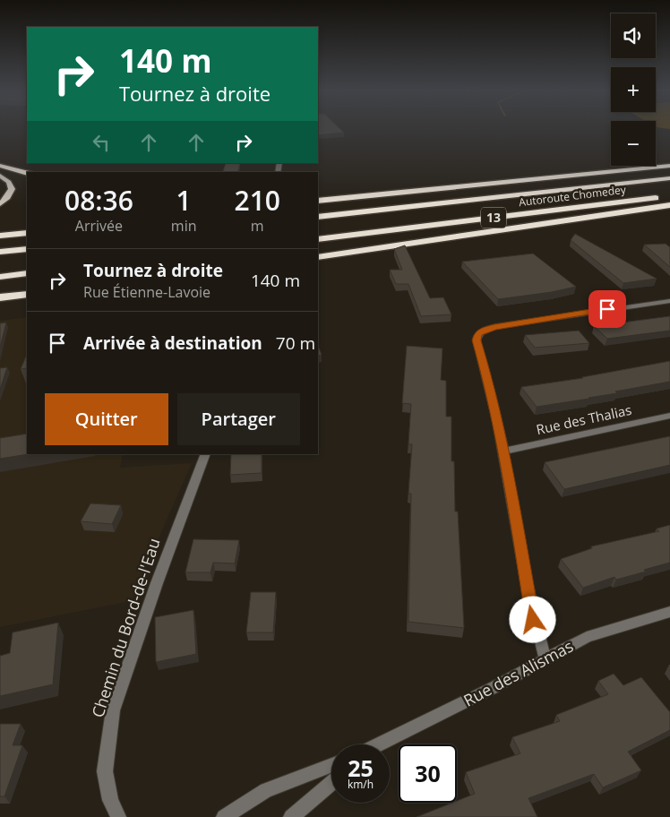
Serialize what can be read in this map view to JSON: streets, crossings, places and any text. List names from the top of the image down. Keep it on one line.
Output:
{"streets":{"highway":["Autoroute Chomedey","13"],"street":["Rue des Thalias","Chemin du Bord-de-l'Eau","Rue des Alismas"]},"page":{"map_buttons":["+","−"],"turn":["140 m","Tournez à droite"],"eta":["08:36","Arrivée","1","min","210","m"],"list":[{"name":"Tournez à droite","note":"Rue Étienne-Lavoie","value":"140 m"},{"name":"Arrivée à destination","value":"70 m"}],"buttons":["Quitter","Partager"],"speed":"25 km/h","limit":"30"}}
